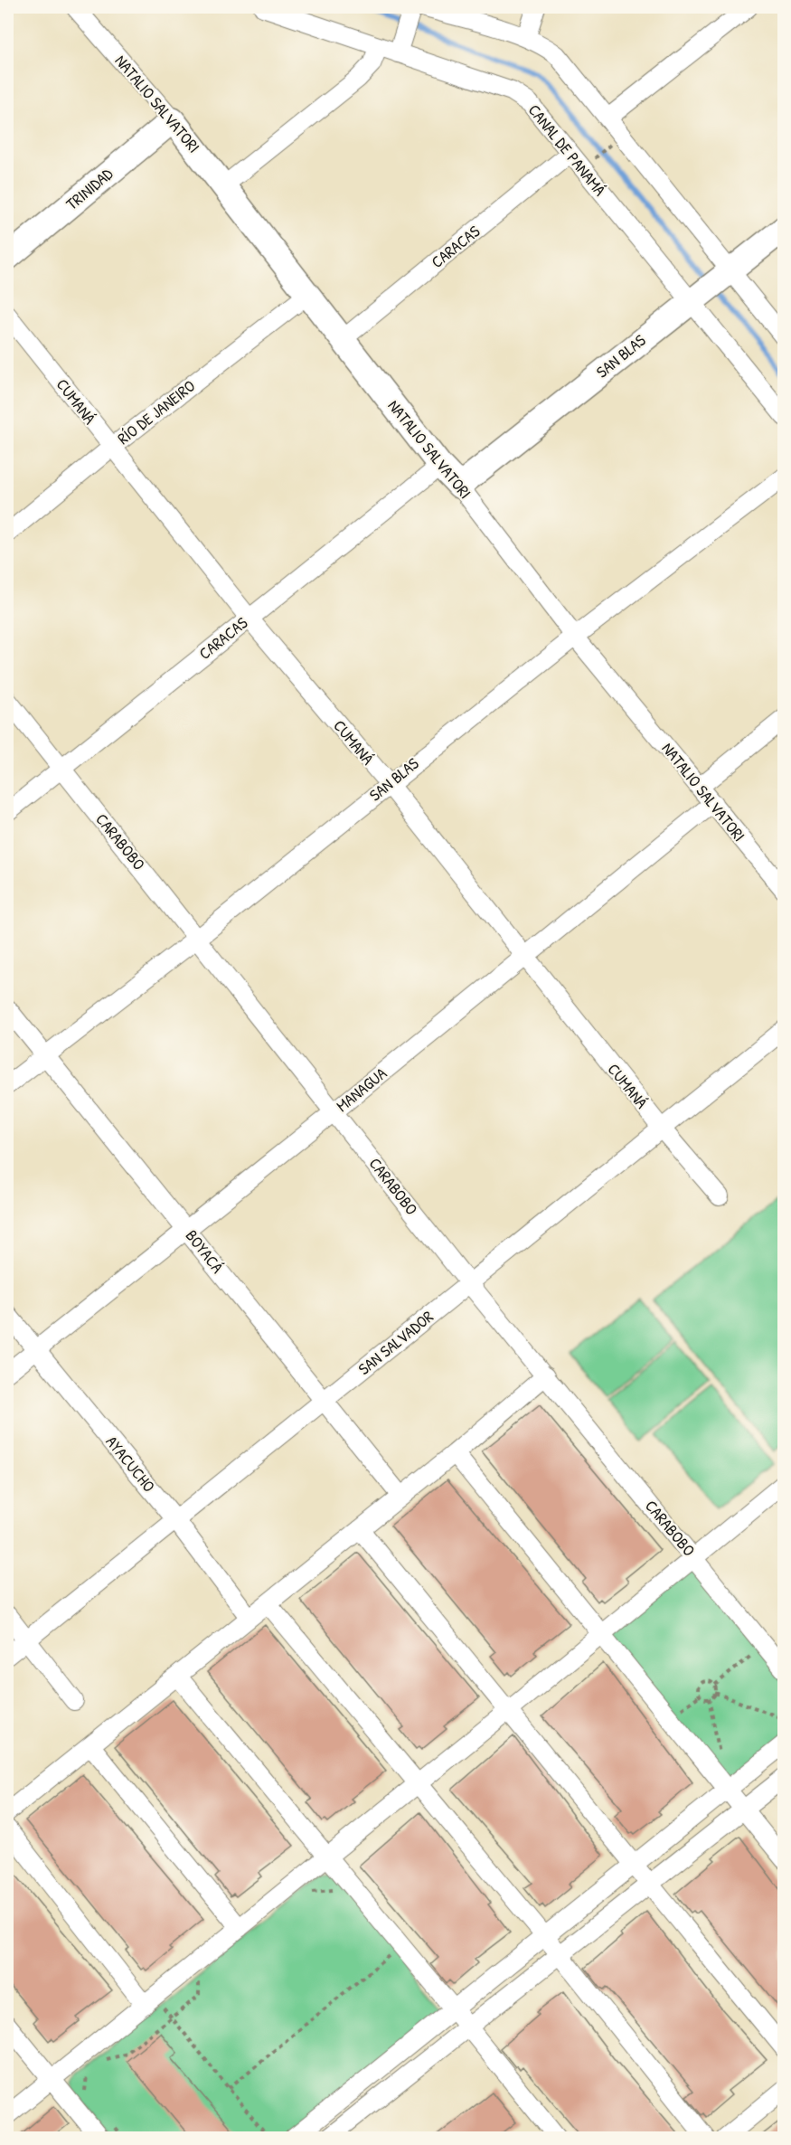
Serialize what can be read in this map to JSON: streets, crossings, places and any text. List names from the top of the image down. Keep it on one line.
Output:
{"streets":{"street":["NATALIO SALVATORI","CANAL DE PANAMÁ","TRINIDAD","CARACAS","SAN BLAS","CUMANÁ","RÍO DE JANEIRO","CARABOBO","MANAGUA","BOYACÁ","SAN SALVADOR","AYACUCHO"]},"crossings":[["NATALIO SALVATORI","TRINIDAD"],["NATALIO SALVATORI","CARACAS"],["NATALIO SALVATORI","SAN BLAS"],["NATALIO SALVATORI","RÍO DE JANEIRO"],["NATALIO SALVATORI","MANAGUA"],["CANAL DE PANAMÁ","CARACAS"],["CANAL DE PANAMÁ","SAN BLAS"],["CARACAS","CUMANÁ"],["CARACAS","CARABOBO"],["SAN BLAS","CUMANÁ"],["SAN BLAS","CARABOBO"],["SAN BLAS","BOYACÁ"],["CUMANÁ","RÍO DE JANEIRO"],["CUMANÁ","MANAGUA"],["CUMANÁ","SAN SALVADOR"],["CARABOBO","MANAGUA"],["CARABOBO","SAN SALVADOR"],["MANAGUA","BOYACÁ"],["MANAGUA","AYACUCHO"],["BOYACÁ","SAN SALVADOR"],["SAN SALVADOR","AYACUCHO"]]}
